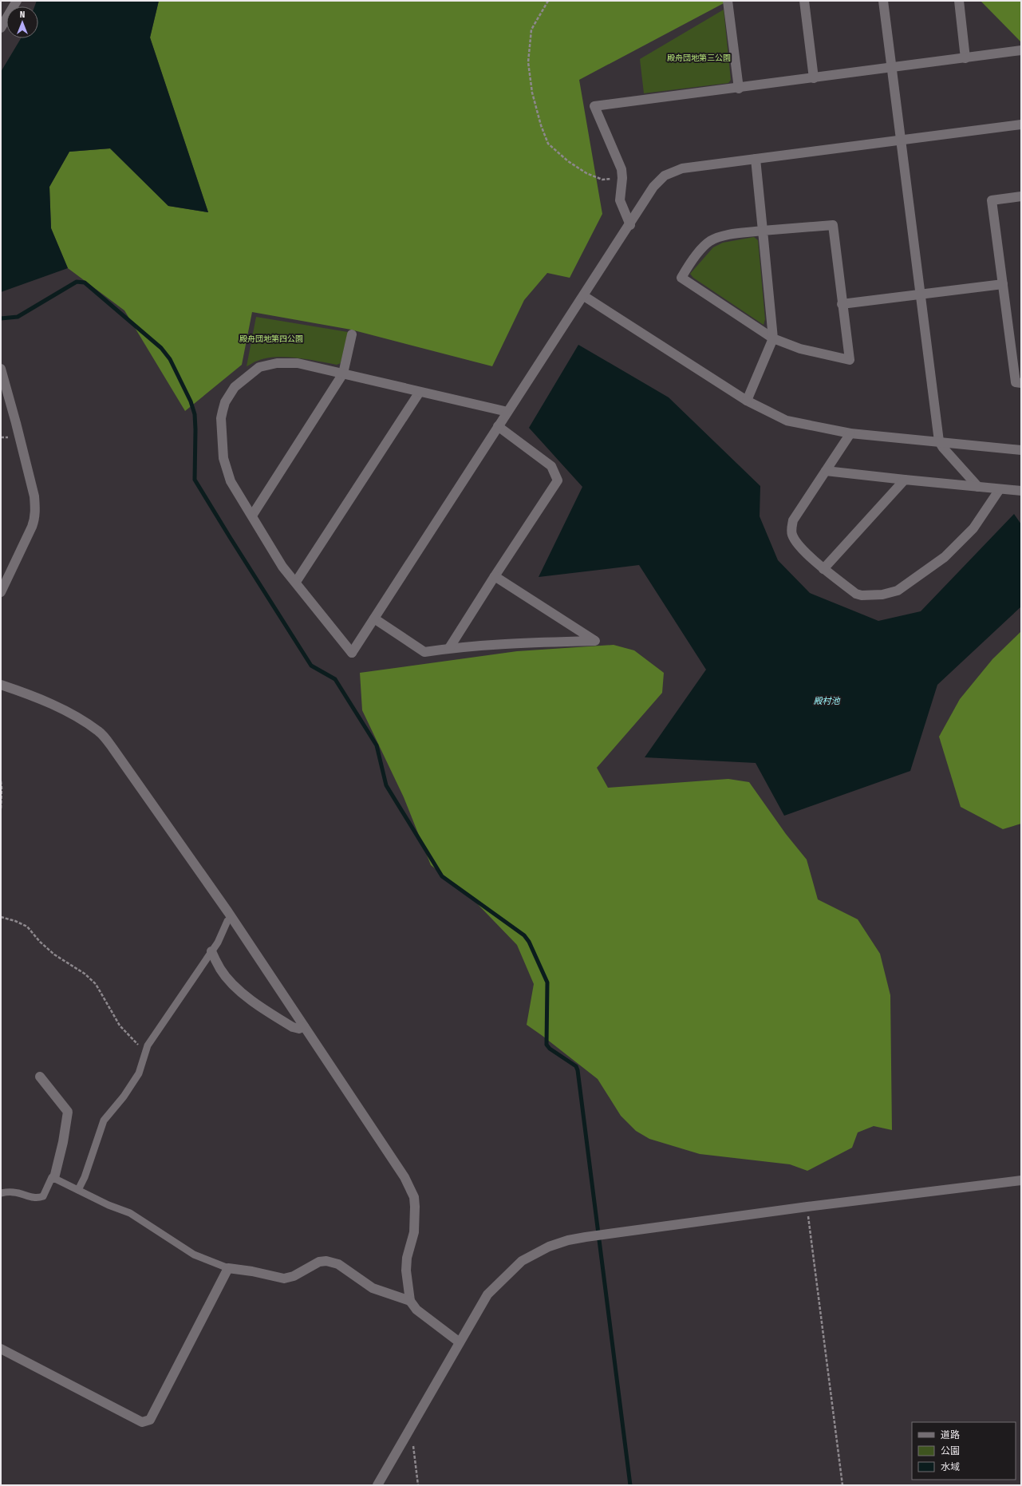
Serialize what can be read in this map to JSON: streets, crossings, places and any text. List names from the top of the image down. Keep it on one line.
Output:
{"water":["殿村池"],"parks":["殿舟団地第三公園","殿舟団地第四公園"],"legend":["道路","公園","水域"],"north":"top"}
